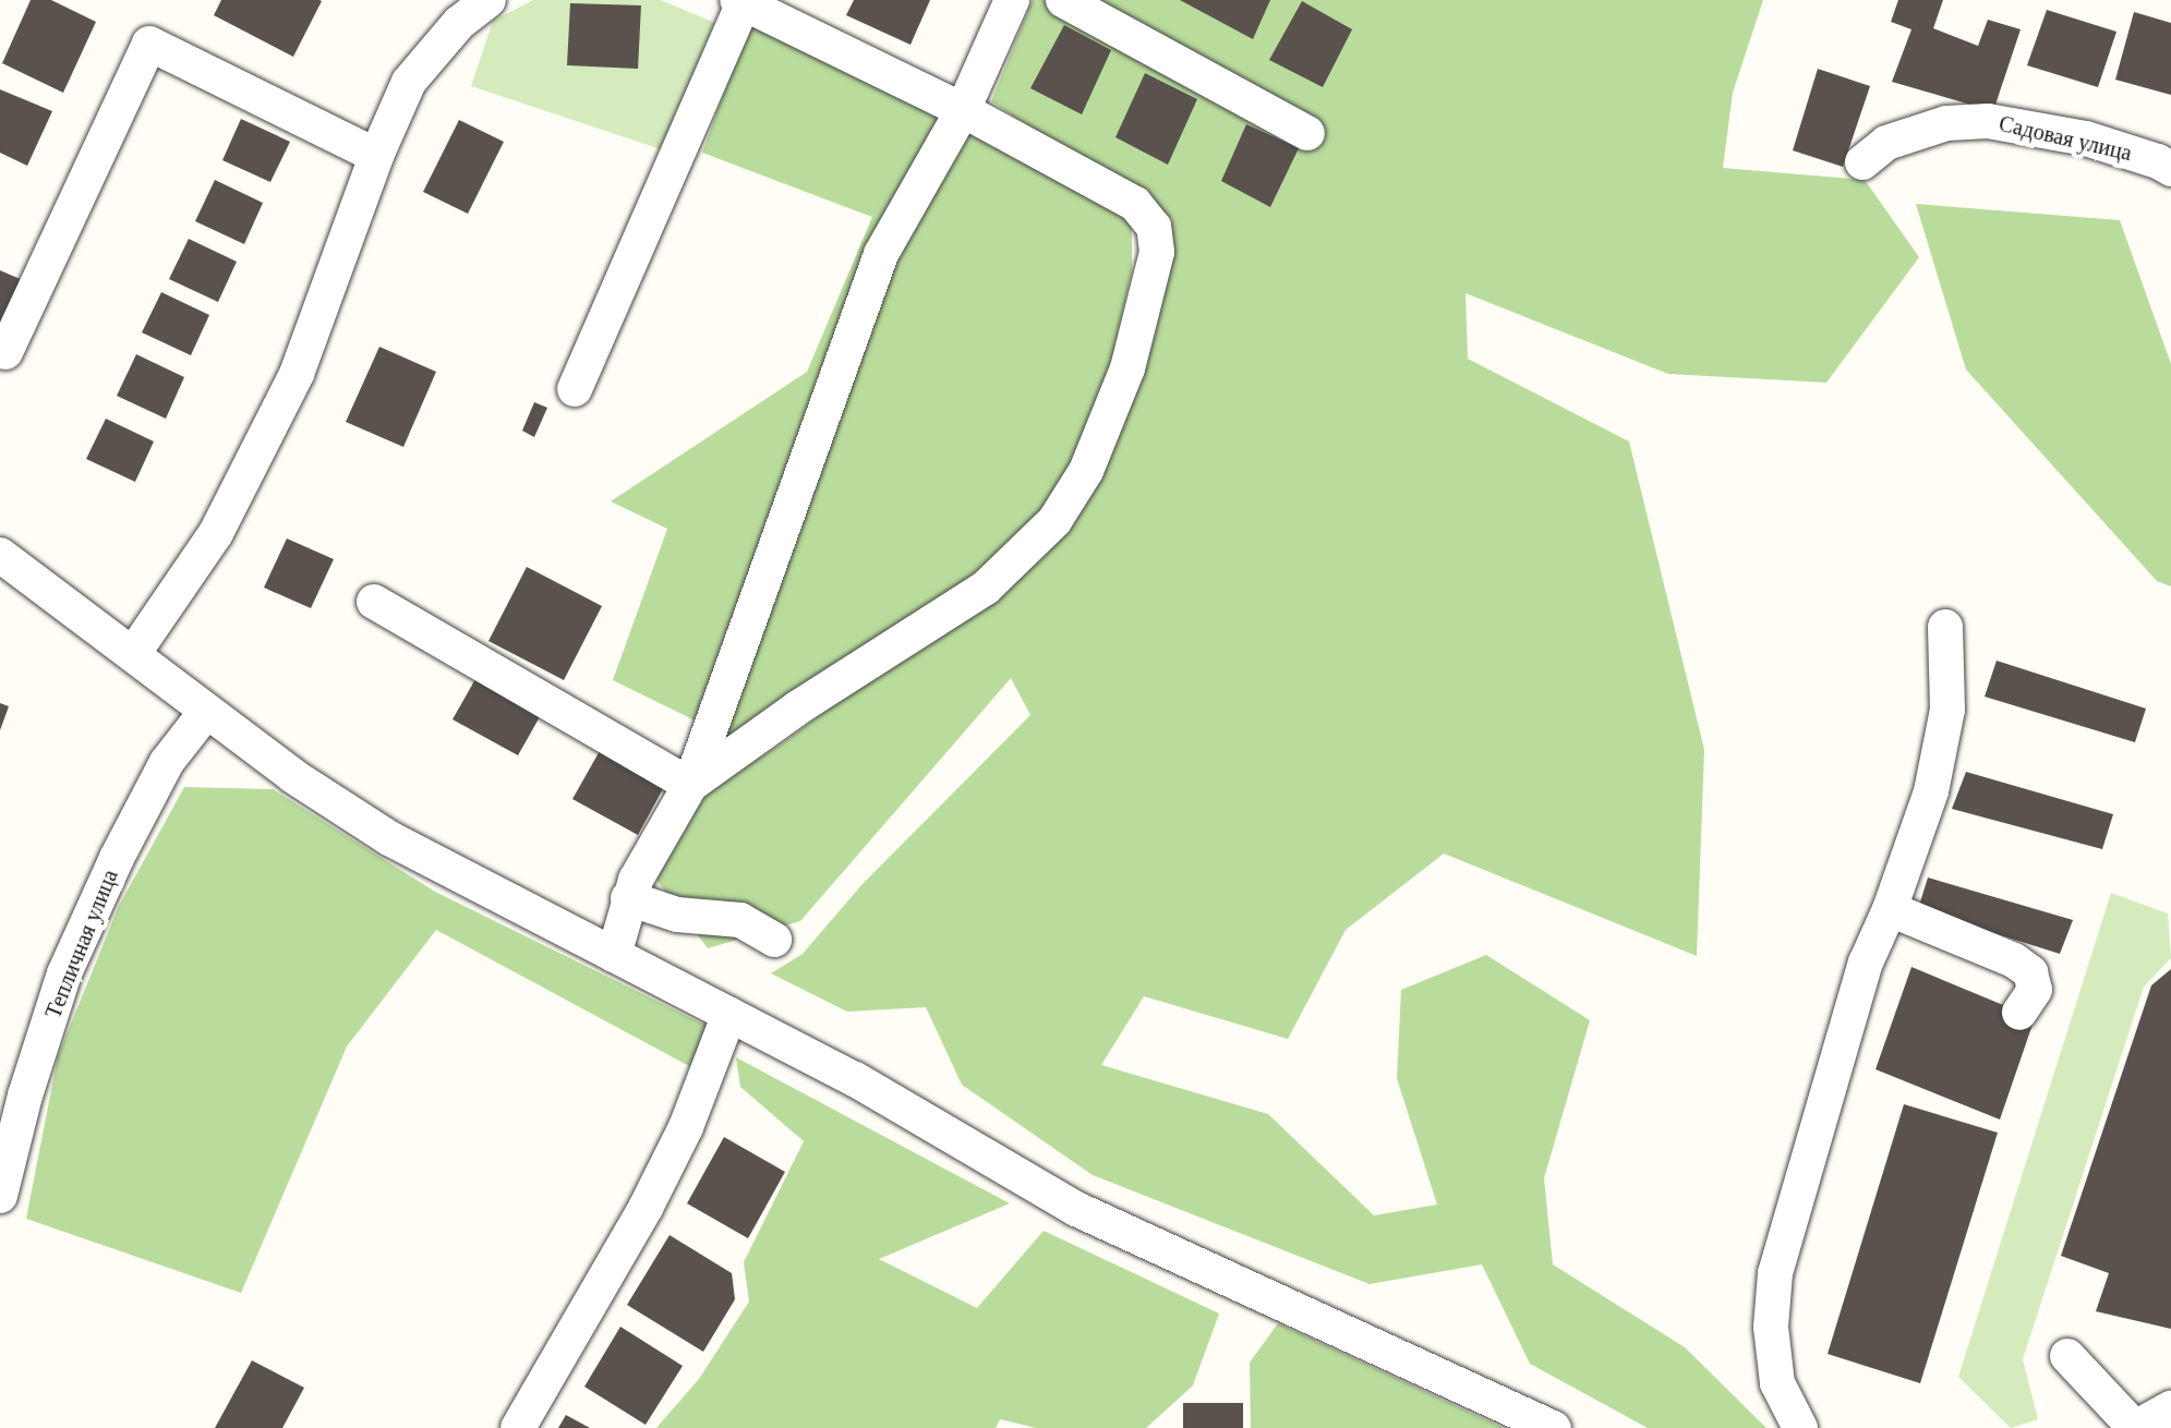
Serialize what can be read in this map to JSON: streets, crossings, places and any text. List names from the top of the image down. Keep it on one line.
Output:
{"streets":{"street":["Садовая улица","Тепличная улица"]}}
